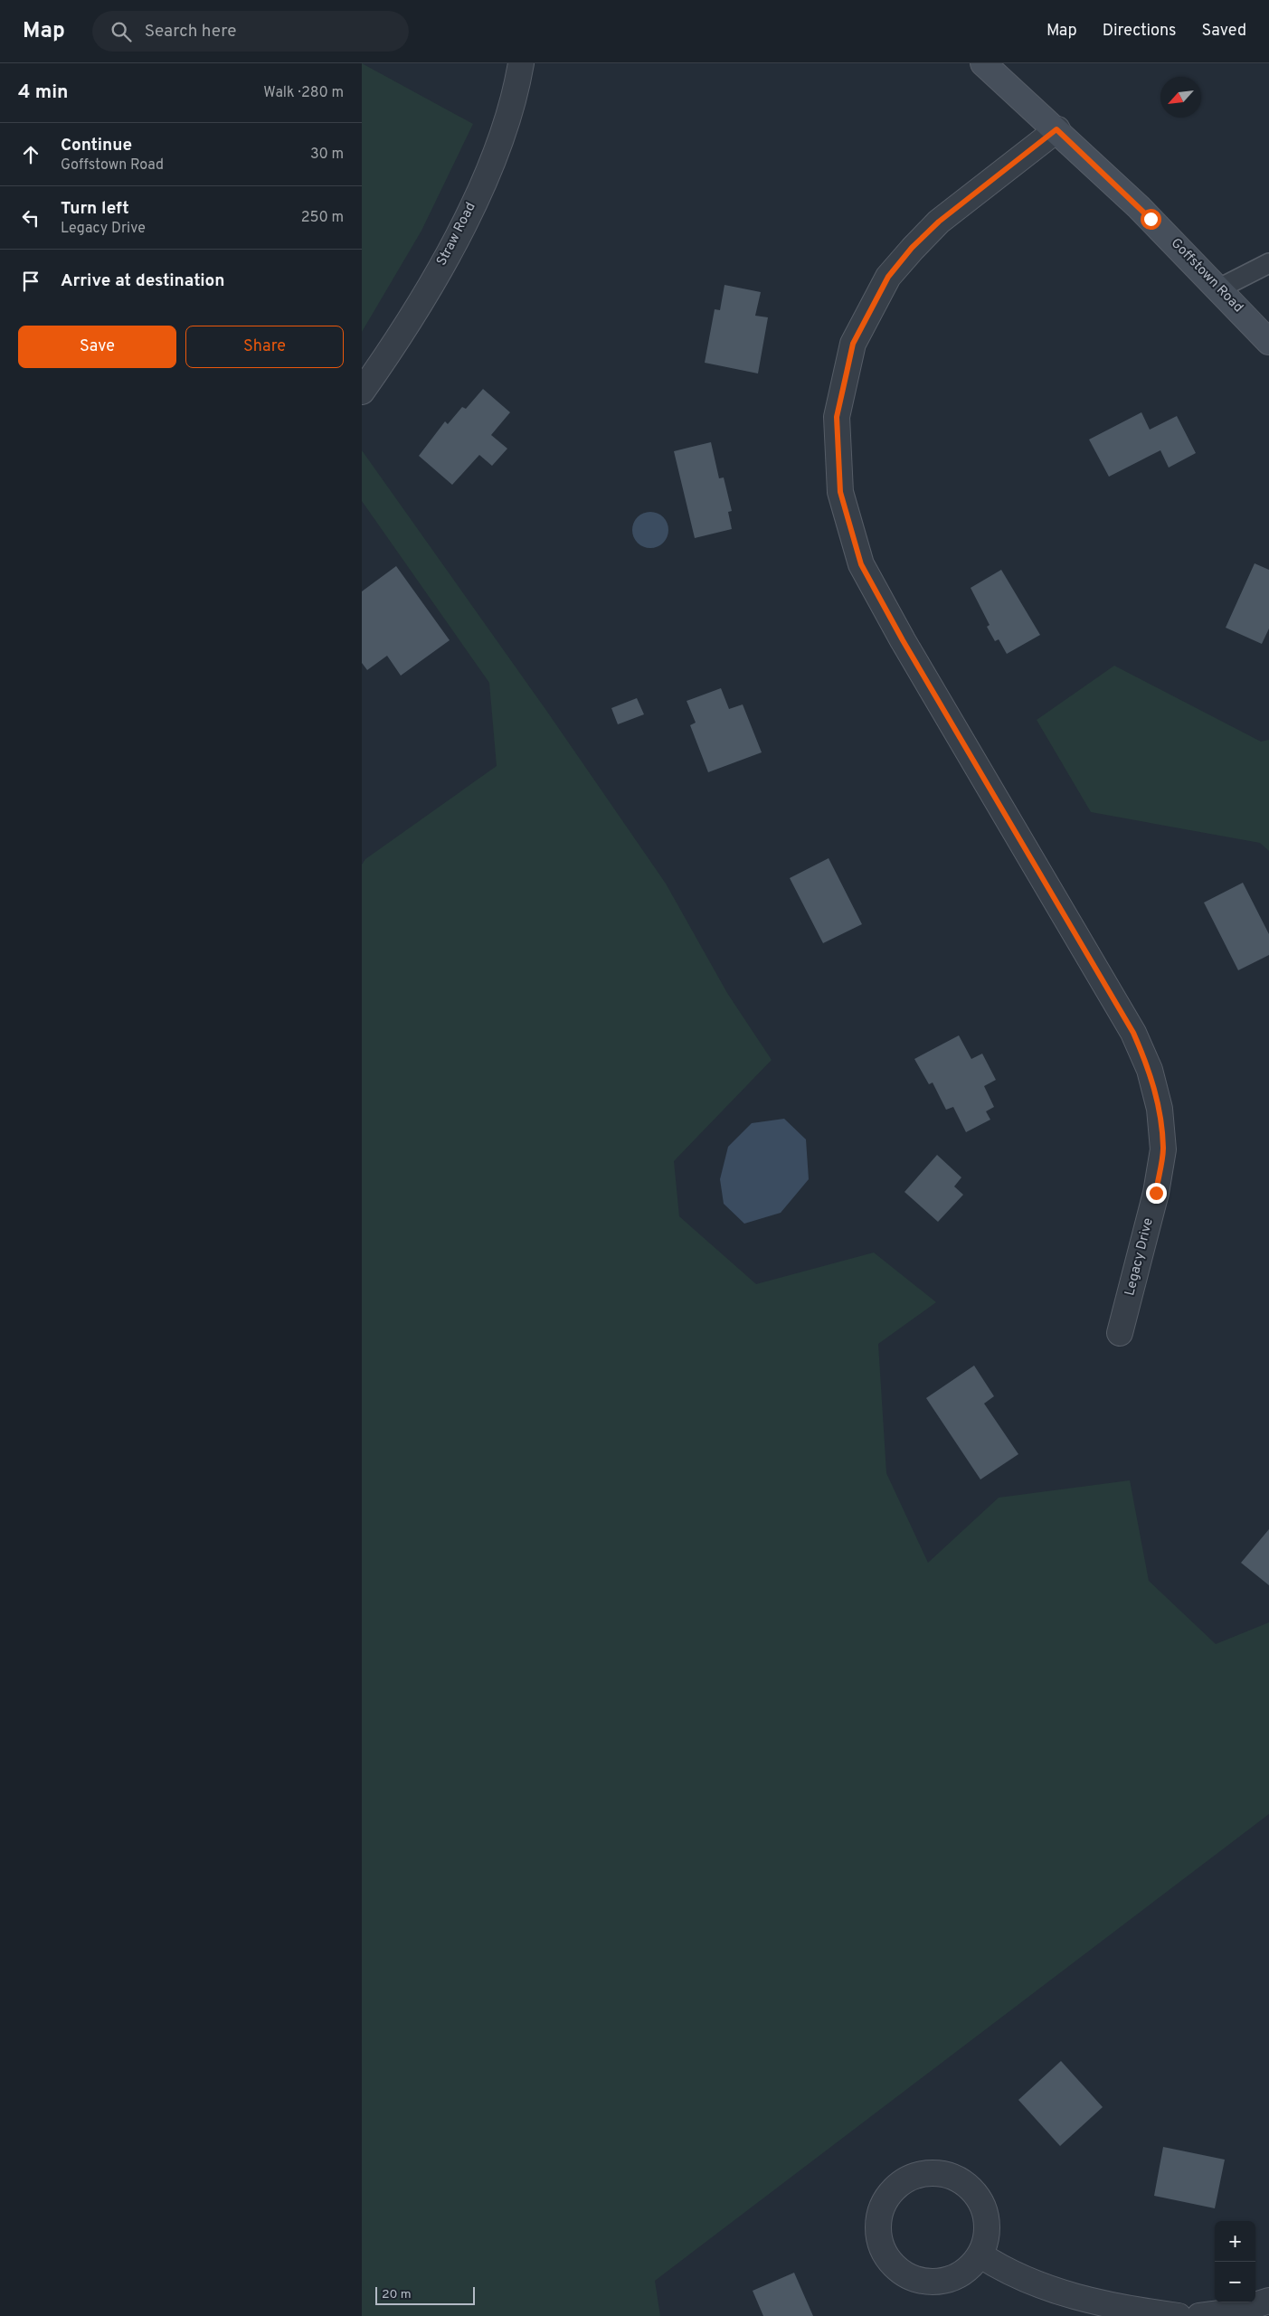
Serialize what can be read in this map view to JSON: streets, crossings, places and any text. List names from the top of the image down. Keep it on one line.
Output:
{"streets":{"main road":["Goffstown Road"],"street":["Straw Road","Legacy Drive"]},"crossings":[["Goffstown Road","Legacy Drive"]],"scale_bar":"20 m","north":"bottom left","page":{"header":"Map","search":"Search here","nav":["Map","Directions","Saved"],"heading":["4 min","Walk · 280 m"],"list":[["Continue","Goffstown Road","30 m"],["Turn left","Legacy Drive","250 m"],"Arrive at destination"],"buttons":["Save","Share"],"map_buttons":["+","−"],"scale":"20 m"}}
